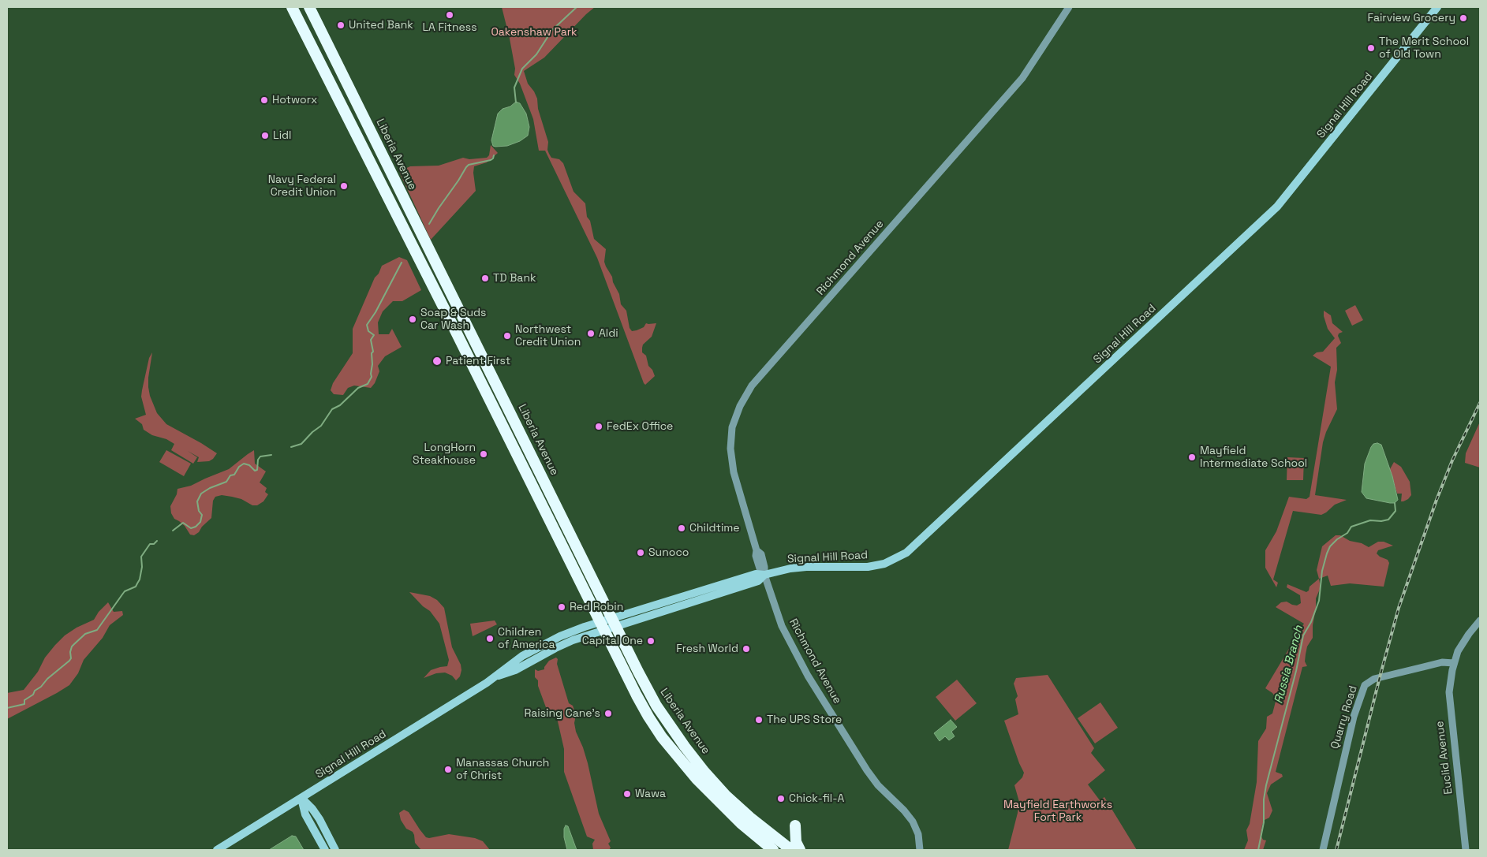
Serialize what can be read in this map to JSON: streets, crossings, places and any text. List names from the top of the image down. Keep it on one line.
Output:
{"streets":{"highway":["Liberia Avenue"],"main road":["Signal Hill Road"],"street":["Richmond Avenue","Quarry Road","Euclid Avenue"]},"crossings":[["Signal Hill Road","Liberia Avenue"],["Signal Hill Road","Richmond Avenue"],["Quarry Road","Euclid Avenue"]],"water":["Russia Branch"],"parks":["Oakenshaw Park","Mayfield Earthworks Fort Park"],"places":["LA Fitness","Fairview Grocery","United Bank","The Merit School of Old Town","Hotworx","Lidl","Navy Federal Credit Union","TD Bank","Soap & Suds Car Wash","Aldi","Northwest Credit Union","Patient First","FedEx Office","LongHorn Steakhouse","Mayfield Intermediate School","Childtime","Sunoco","Red Robin","Children of America","Capital One","Fresh World","Raising Cane's","The UPS Store","Manassas Church of Christ","Wawa","Chick-fil-A"]}
